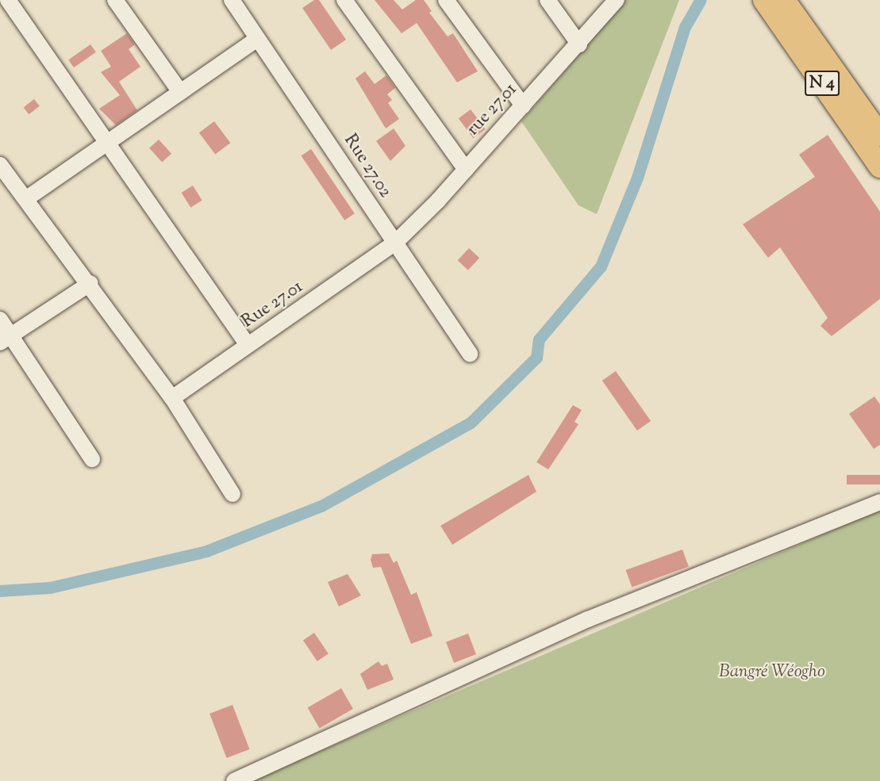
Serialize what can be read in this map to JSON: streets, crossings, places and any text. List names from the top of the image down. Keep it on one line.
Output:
{"streets":{"highway":["N 4"],"street":["rue 27.01","Rue 27.02","Rue 27.01"]},"crossings":[["rue 27.01","Rue 27.02"],["rue 27.01","Rue 27.01"],["Rue 27.02","Rue 27.01"]],"parks":["Bangré Wéogho"]}
